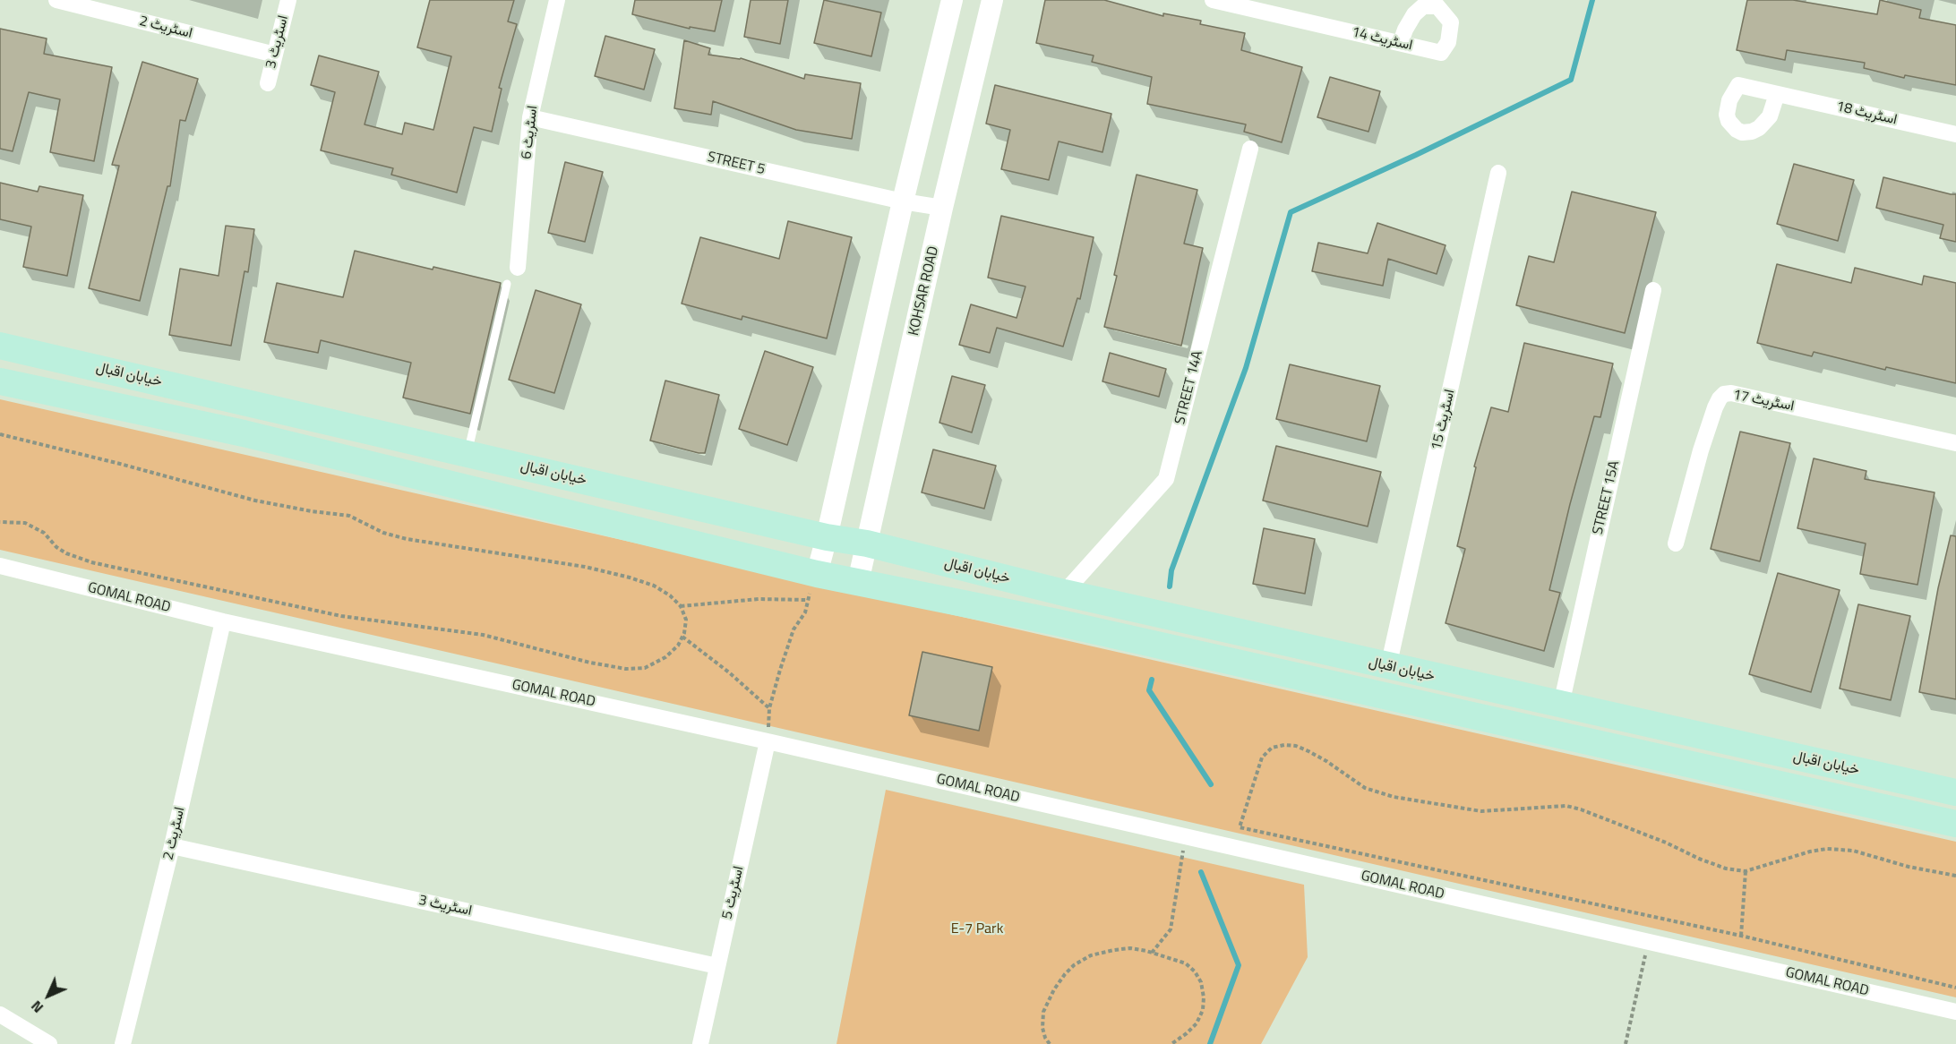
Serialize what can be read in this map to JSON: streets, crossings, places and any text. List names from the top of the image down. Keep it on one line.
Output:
{"streets":{"main road":["خیابان اقبال"],"street":["اسٹریٹ 2","اسٹریٹ 14","اسٹریٹ 3","اسٹریٹ 18","اسٹریٹ 6","STREET 5","KOHSAR ROAD","STREET 14A","اسٹریٹ 17","اسٹریٹ 15","STREET 15A","GOMAL ROAD","اسٹریٹ 5"]},"crossings":[["اسٹریٹ 2","اسٹریٹ 3"],["اسٹریٹ 2","GOMAL ROAD"],["اسٹریٹ 3","اسٹریٹ 5"],["اسٹریٹ 6","STREET 5"],["STREET 5","KOHSAR ROAD"],["KOHSAR ROAD","خیابان اقبال"],["خیابان اقبال","STREET 14A"],["خیابان اقبال","اسٹریٹ 15"],["خیابان اقبال","STREET 15A"],["GOMAL ROAD","اسٹریٹ 5"]],"parks":["E-7 Park"],"north":"bottom left"}
